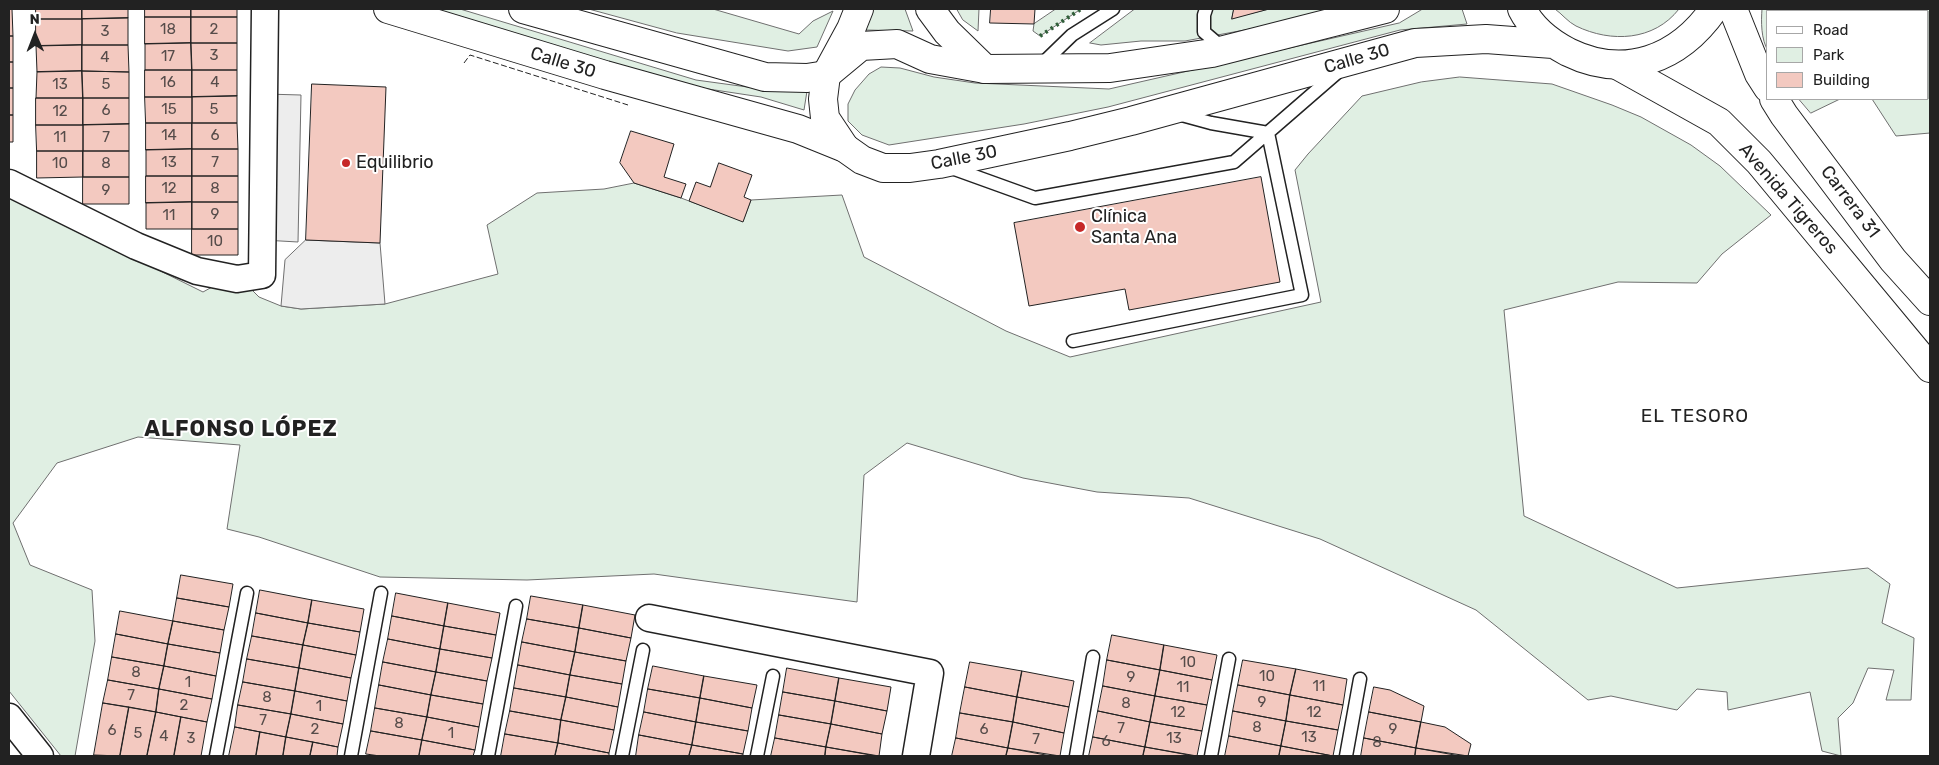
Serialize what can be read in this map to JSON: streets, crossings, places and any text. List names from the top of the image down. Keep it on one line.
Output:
{"streets":{"main road":["Calle 30","Avenida Tigreros","Carrera 31"]},"districts":["EL TESORO","ALFONSO LÓPEZ"],"places":["Equilibrio","Clínica Santa Ana"],"house_numbers":["18","2","3","3","17","4","16","4","13","5","15","5","6","12","14","6","11","7","13","7","10","8","12","8","9","9","11","10","10","8","10","9","1","11","11","7","8","9","8","2","1","12","12","7","8","8","7","2","6","9","6","5","1","4","13","3","13","7","6","8"],"legend":["Road","Park","Building"],"north":"top"}
